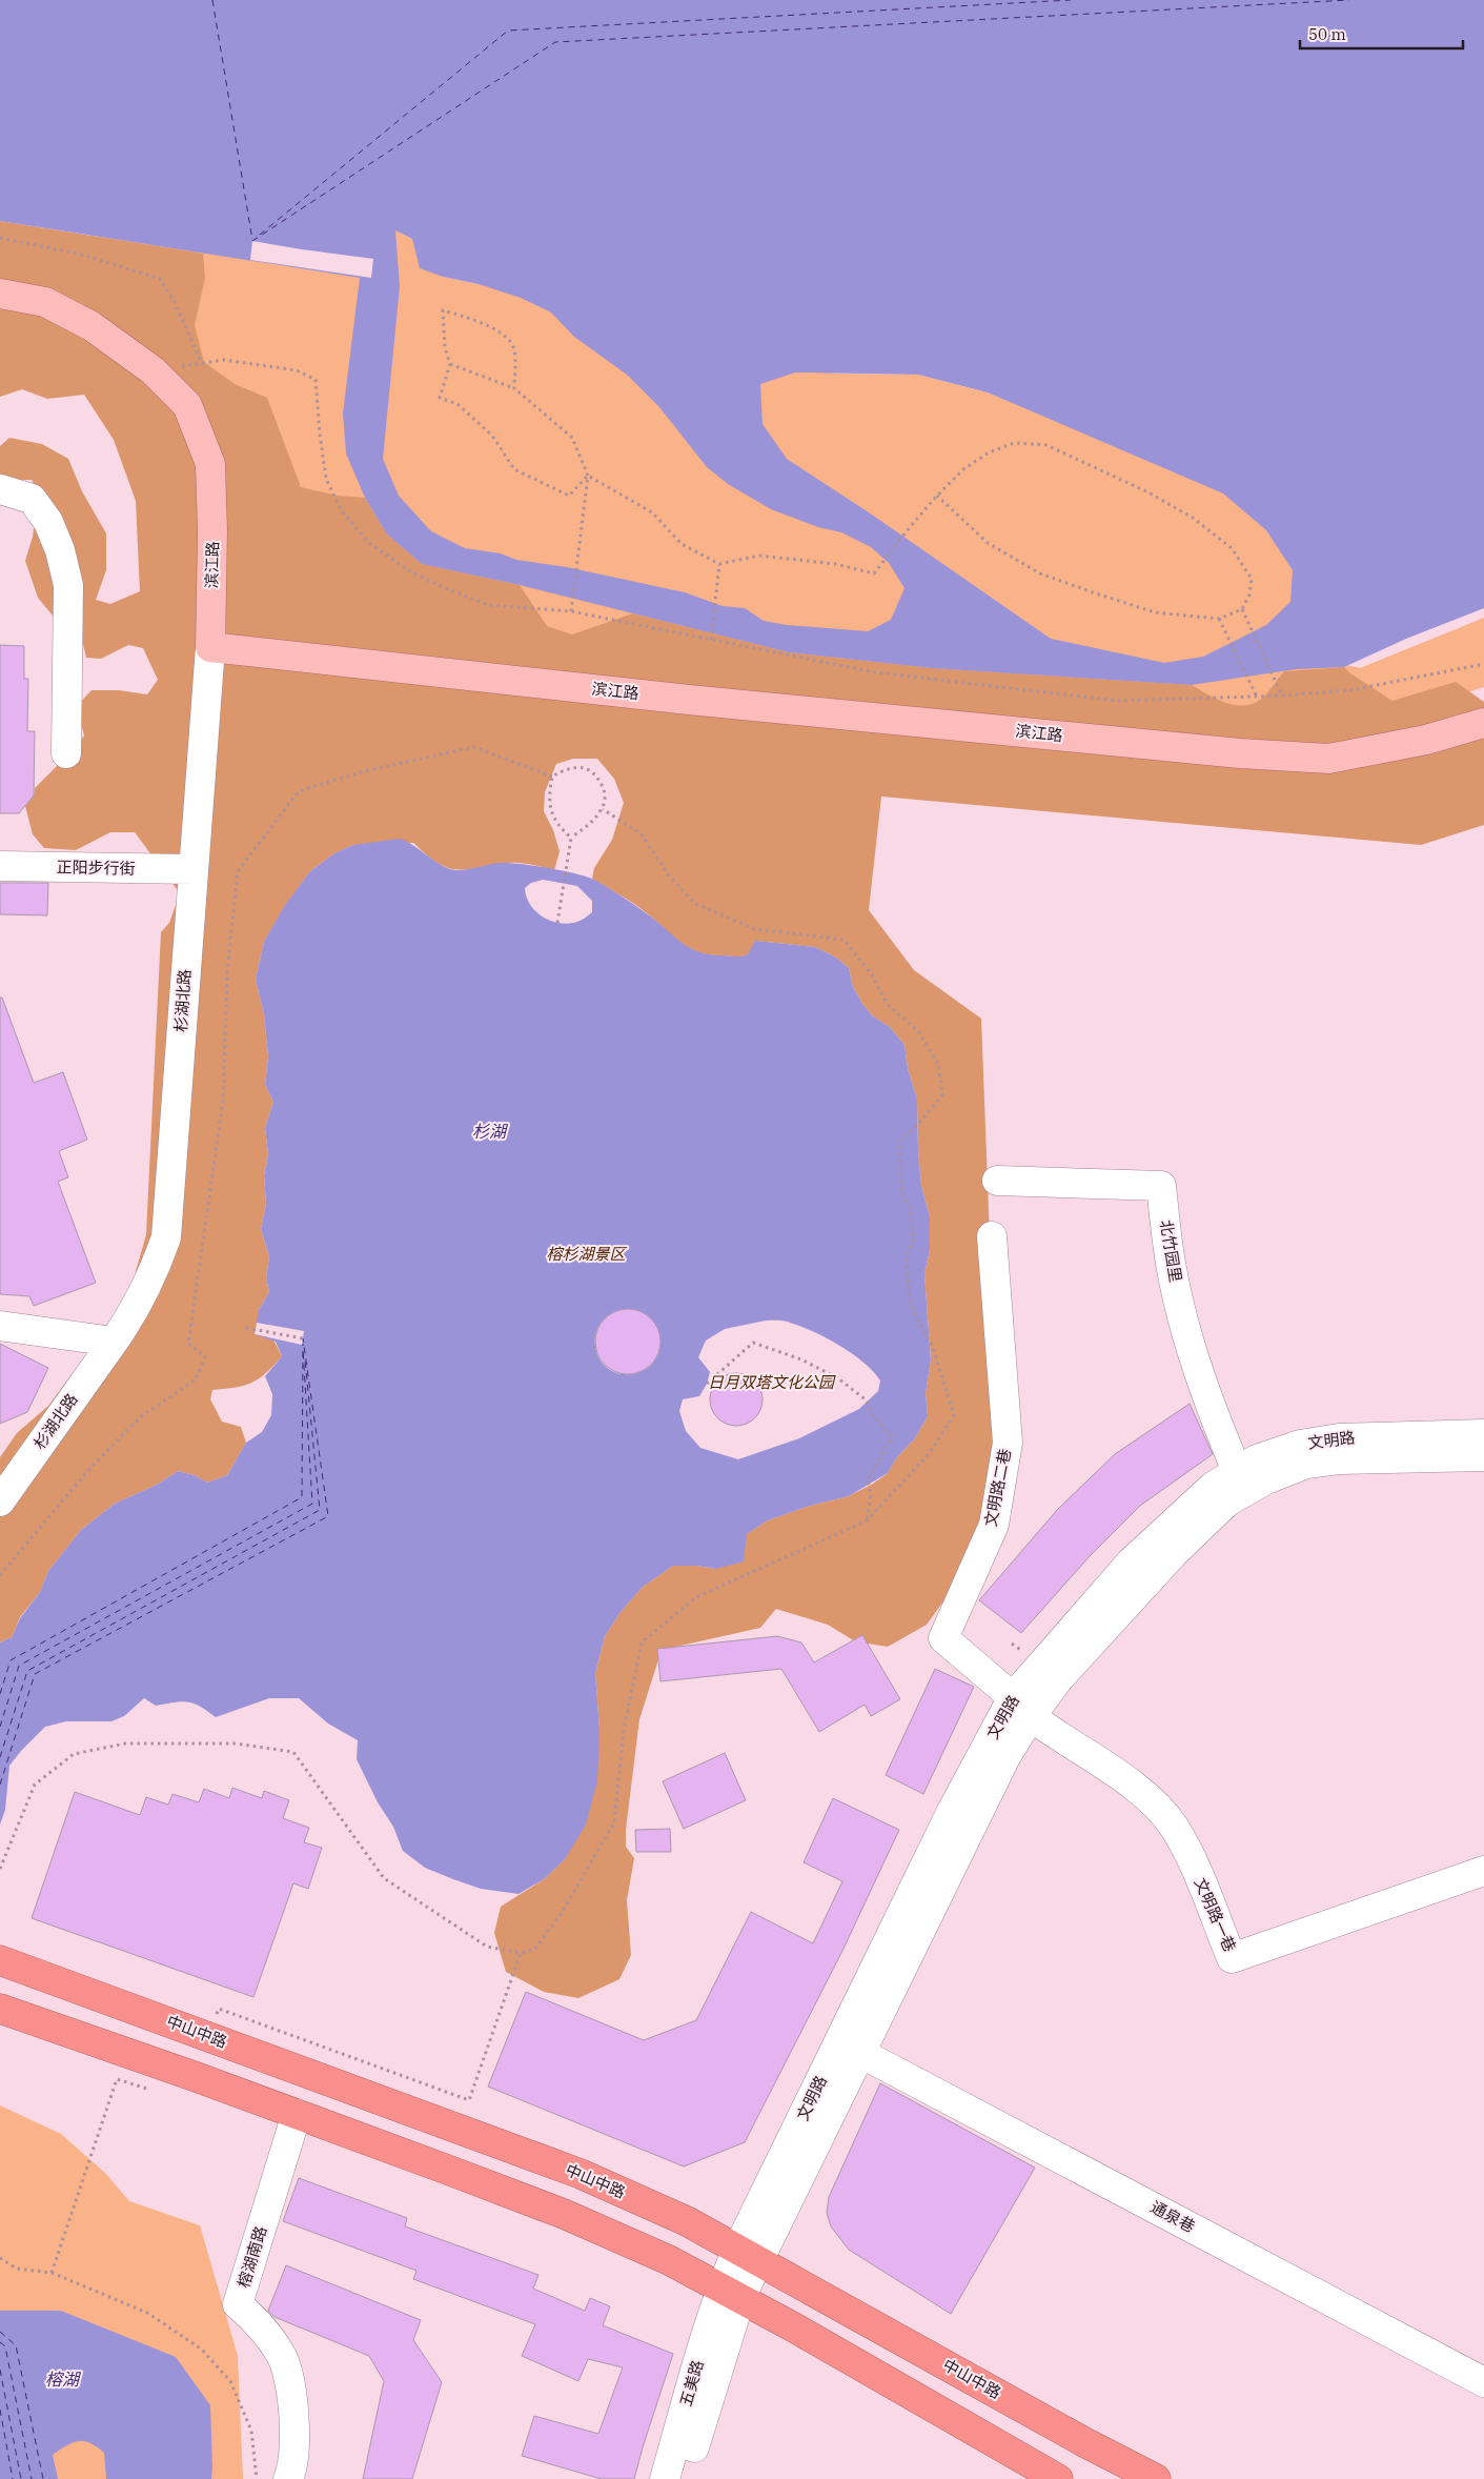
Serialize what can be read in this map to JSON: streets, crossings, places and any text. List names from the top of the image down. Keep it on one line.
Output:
{"streets":{"highway":["中山中路"],"main road":["滨江路"],"street":["正阳步行街","杉湖北路","北竹园里","文明路","文明路二巷","文明路一巷","通泉巷","榕湖南路","五美路"]},"crossings":[["滨江路","杉湖北路"],["正阳步行街","杉湖北路"],["北竹园里","文明路"],["文明路","文明路二巷"],["文明路","文明路一巷"],["文明路","中山中路"],["文明路","通泉巷"],["文明路二巷","文明路一巷"]],"water":["杉湖","榕湖"],"parks":["榕杉湖景区","日月双塔文化公园"],"scale_bar":"50 m"}
